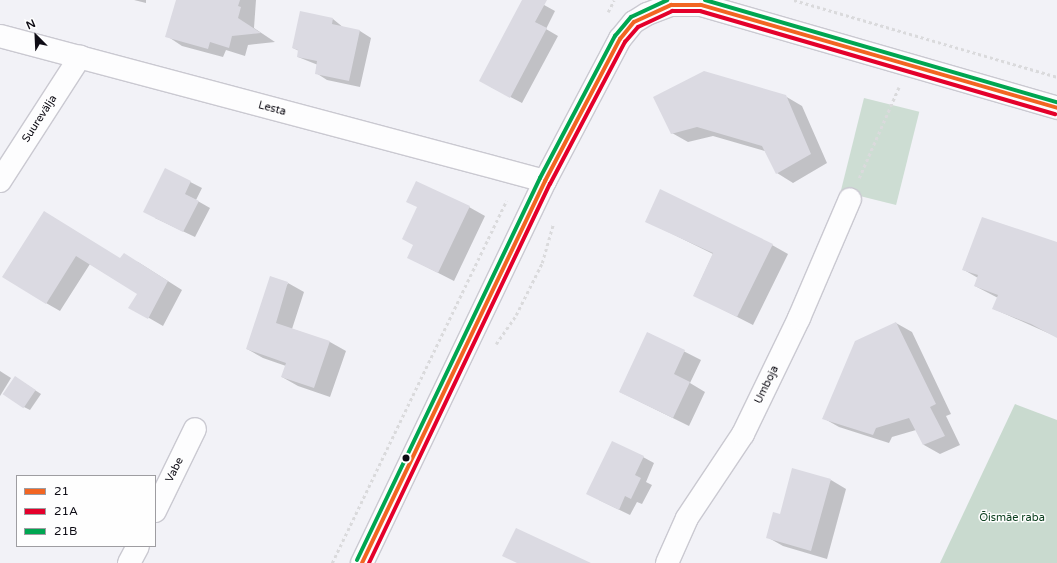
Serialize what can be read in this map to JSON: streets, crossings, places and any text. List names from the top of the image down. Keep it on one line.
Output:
{"streets":{"street":["Lesta","Suurevälja","Umboja","Vabe"]},"crossings":[["Lesta","Suurevälja"]],"parks":["Õismäe raba"],"lines":["transit line 21B","transit line 21","transit line 21A"],"legend":["21","21A","21B"],"north":"top left"}
